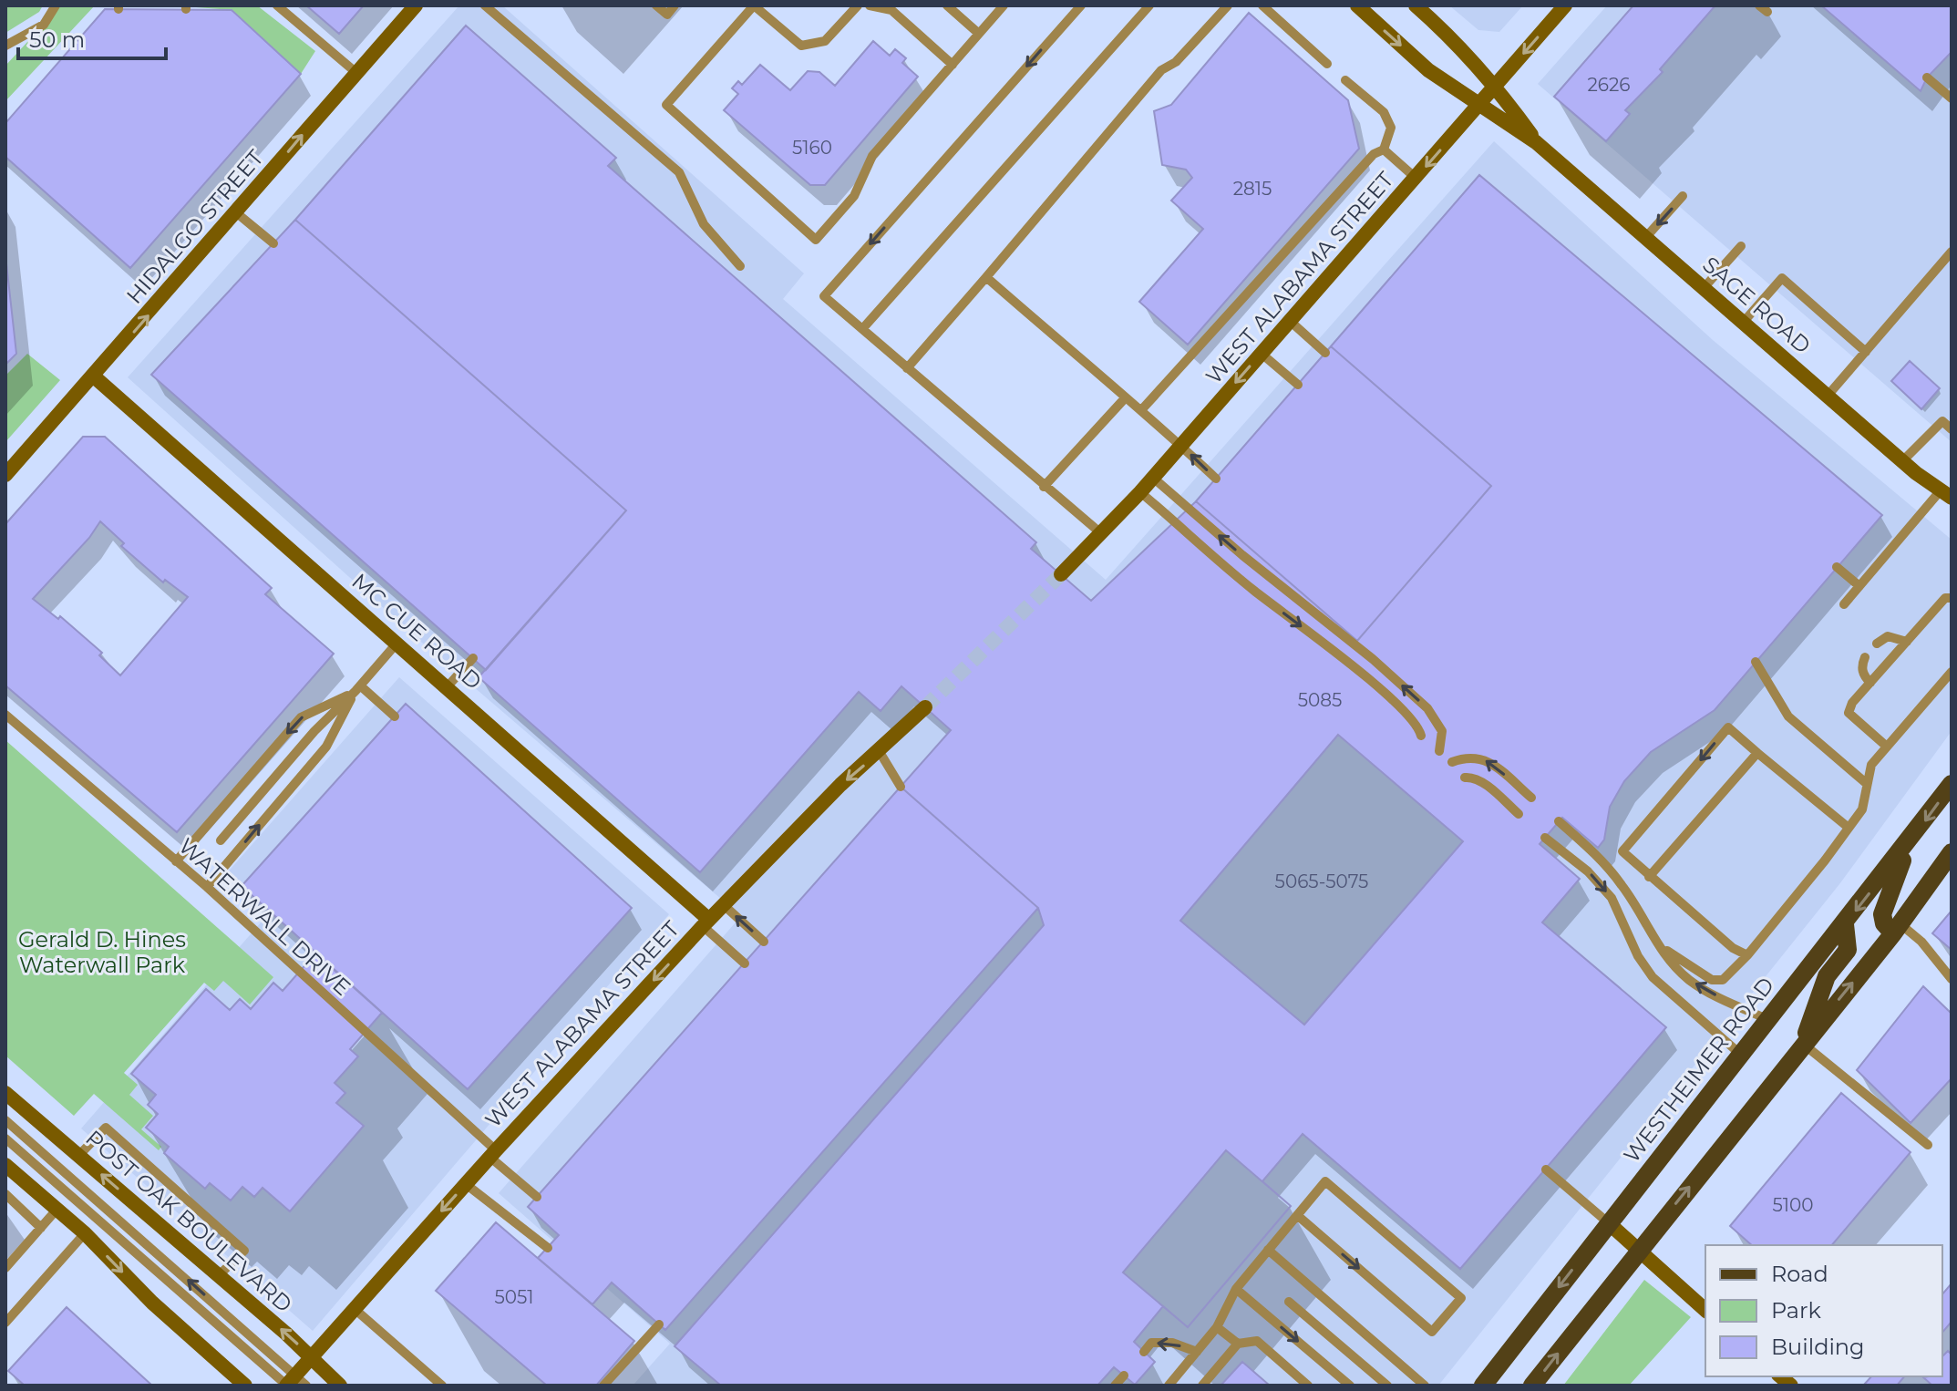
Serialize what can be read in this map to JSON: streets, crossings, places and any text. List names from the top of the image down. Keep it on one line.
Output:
{"streets":{"main road":["WESTHEIMER ROAD"],"street":["HIDALGO STREET","WEST ALABAMA STREET","SAGE ROAD","MC CUE ROAD","POST OAK BOULEVARD"],"lane":["WATERWALL DRIVE"]},"crossings":[["HIDALGO STREET","MC CUE ROAD"],["WEST ALABAMA STREET","SAGE ROAD"],["WEST ALABAMA STREET","MC CUE ROAD"],["WEST ALABAMA STREET","WATERWALL DRIVE"],["WEST ALABAMA STREET","POST OAK BOULEVARD"]],"one_way":["HIDALGO STREET","WEST ALABAMA STREET"],"parks":["Gerald D. Hines Waterwall Park"],"house_numbers":["2626","5160","2815","5085","5065-5075","5100","5051"],"legend":["Road","Park","Building"],"scale_bar":"50 m"}
